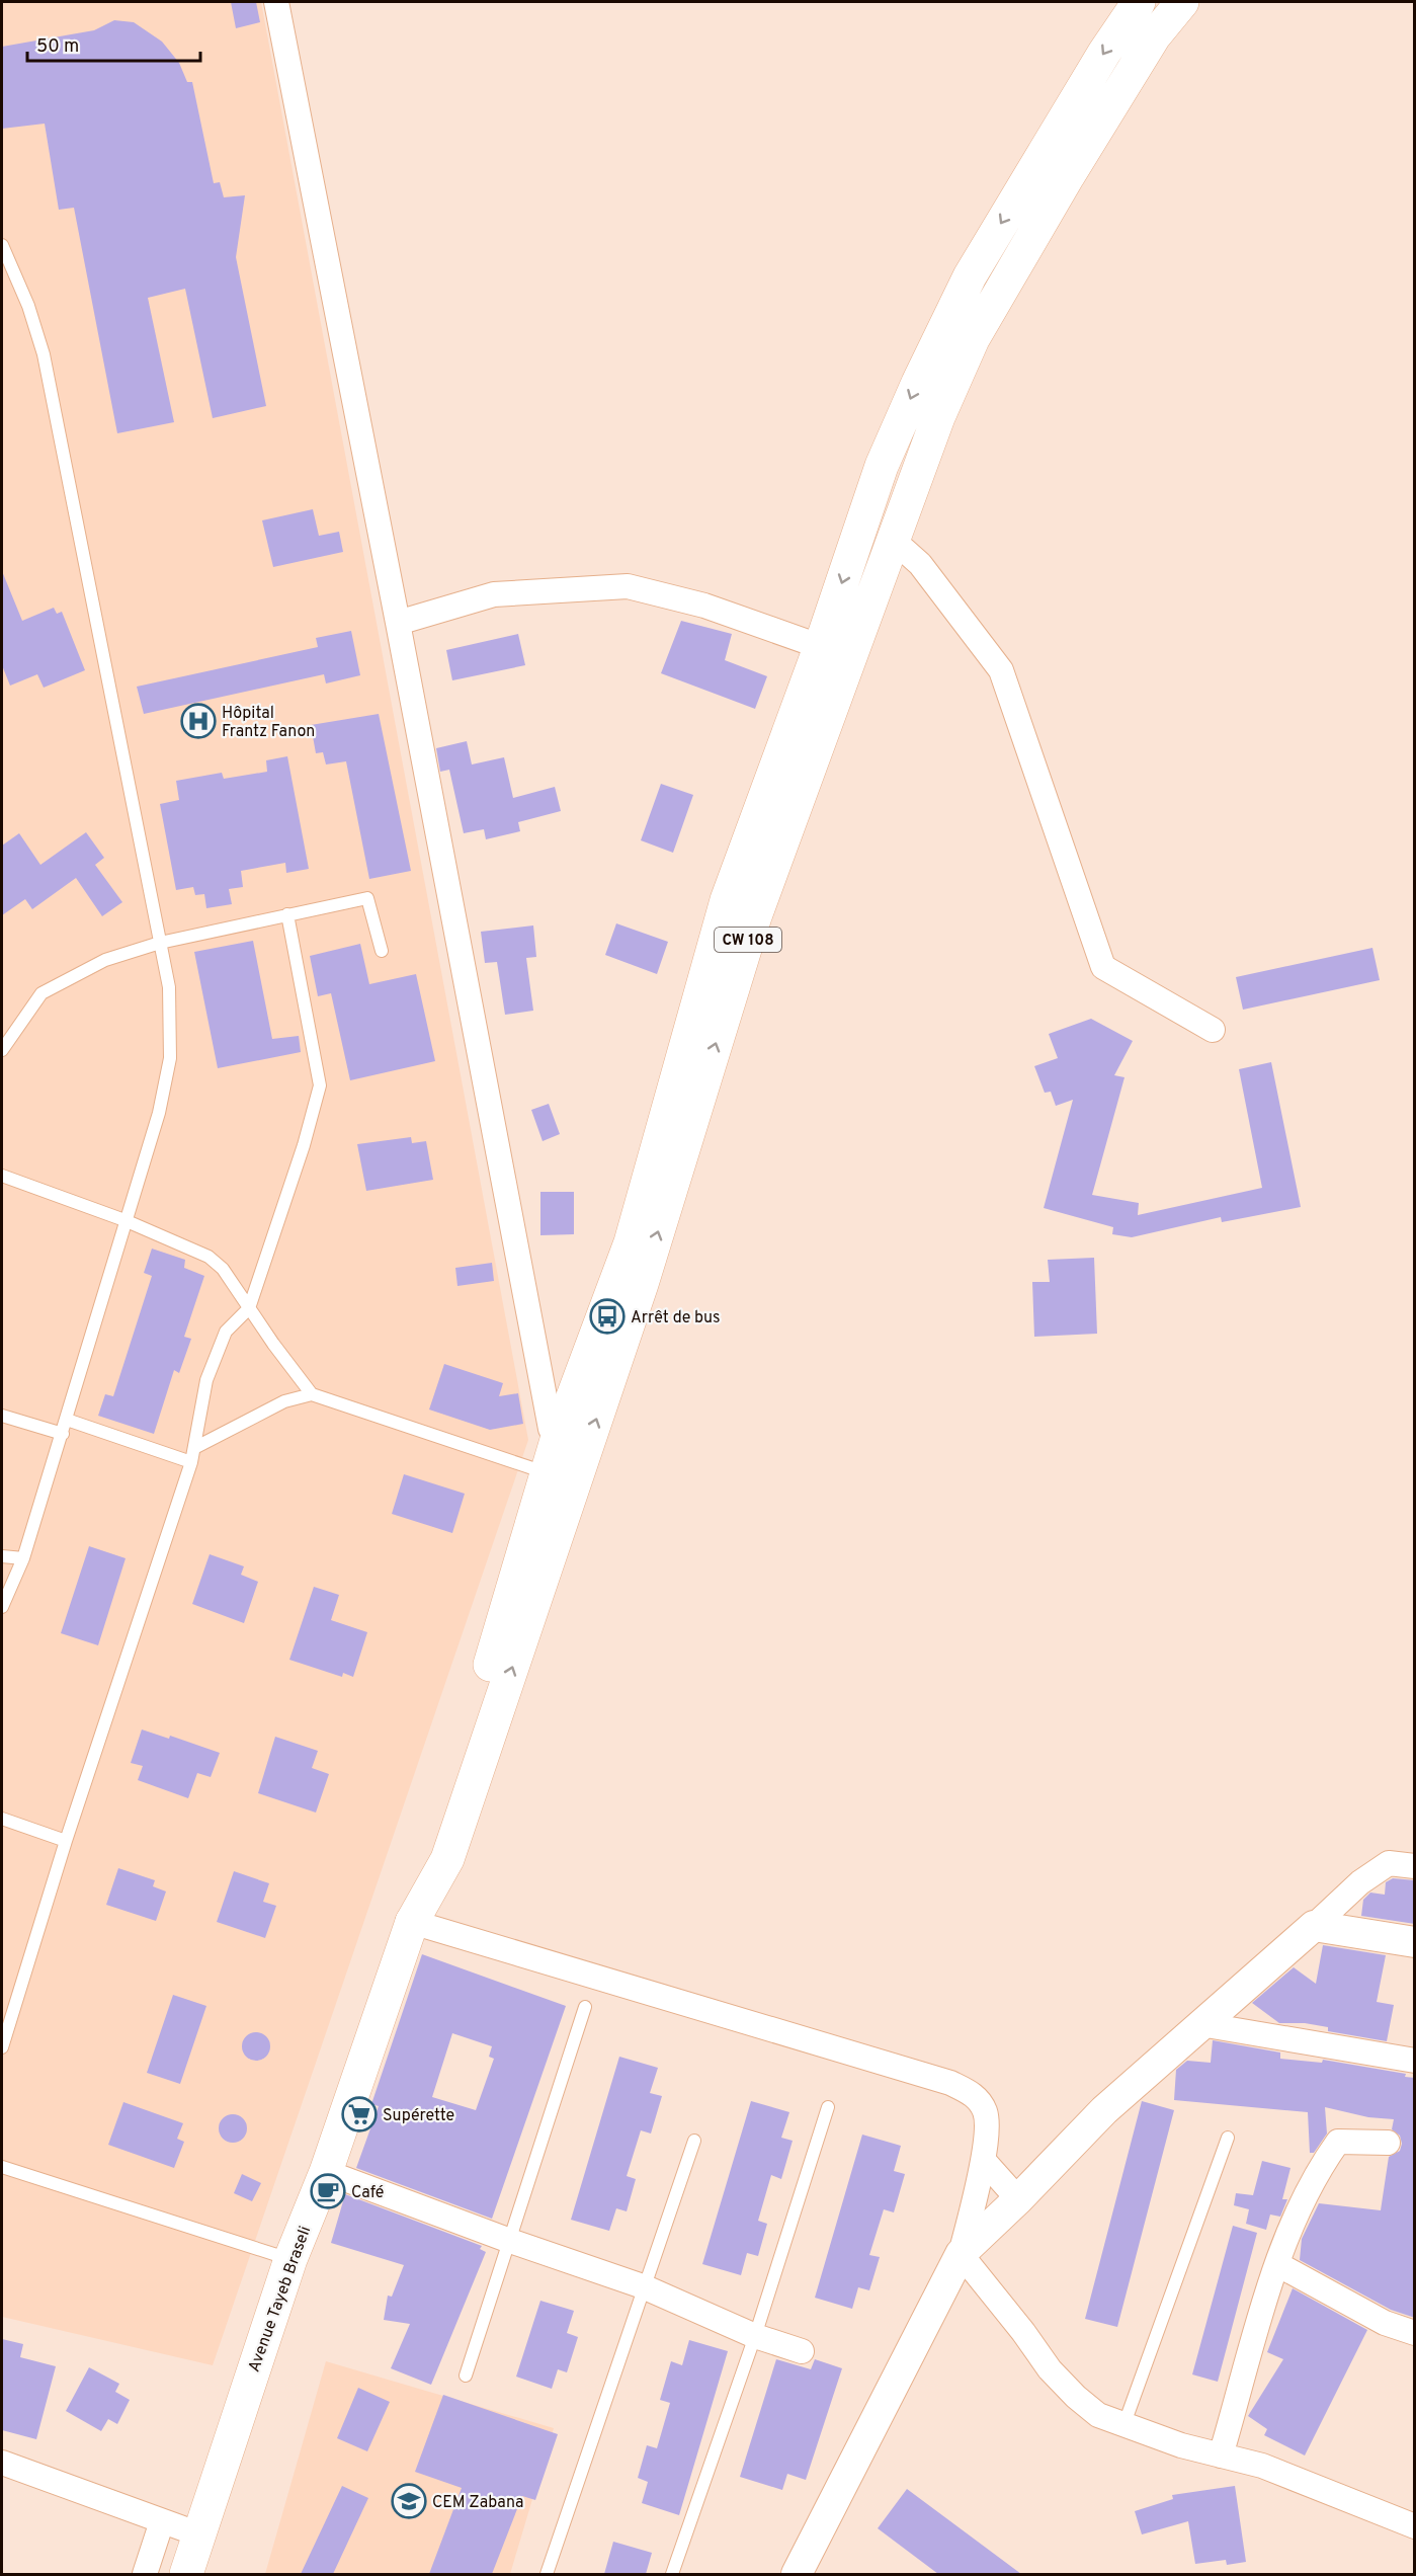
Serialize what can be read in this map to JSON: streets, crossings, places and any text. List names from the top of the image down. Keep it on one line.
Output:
{"streets":{"main road":["CW 108","Avenue Tayeb Braseli"]},"crossings":[["CW 108","Avenue Tayeb Braseli"]],"places":{"hospital":["Hôpital Frantz Fanon"],"bus stop":["Arrêt de bus"],"supermarket":["Supérette"],"cafe":["Café"],"school or university":["CEM Zabana"]},"scale_bar":"50 m"}
